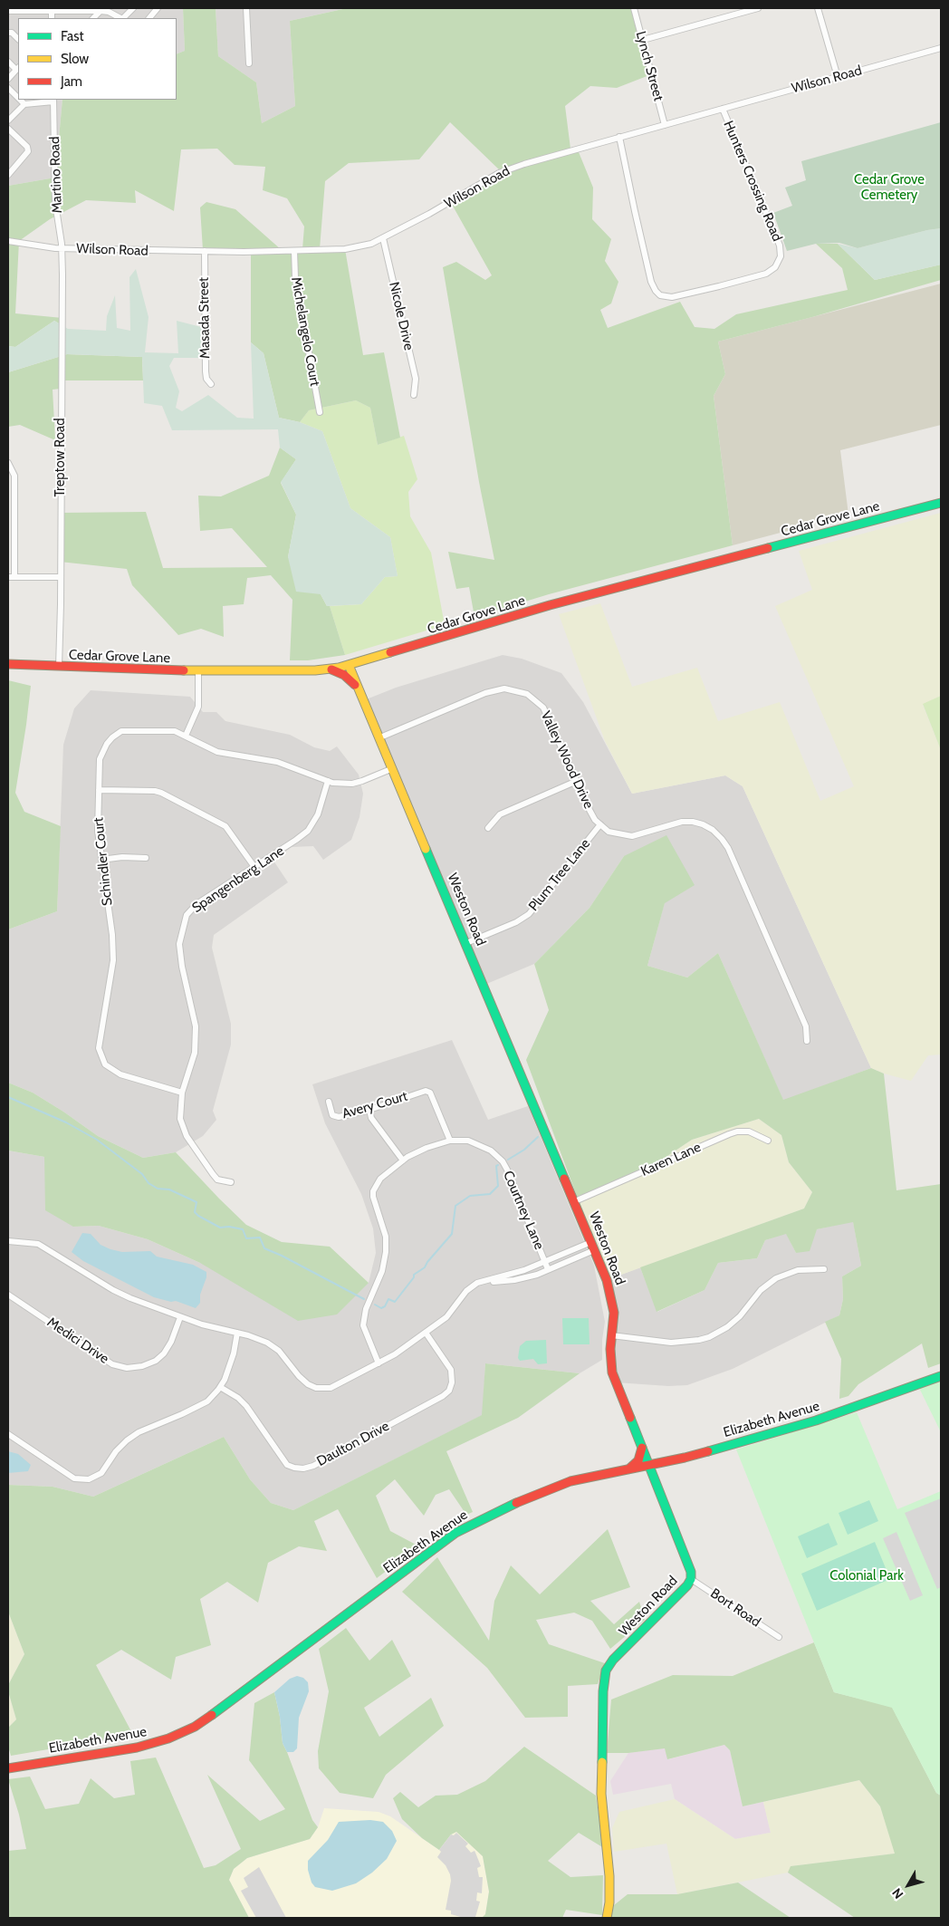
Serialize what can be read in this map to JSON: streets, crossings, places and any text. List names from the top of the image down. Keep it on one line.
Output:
{"streets":{"street":["Lynch Street","Wilson Road","Martino Road","Hunters Crossing Road","Nicole Drive","Masada Street","Michelangelo Court","Treptow Road","Cedar Grove Lane","Valley Wood Drive","Schindler Court","Plum Tree Lane","Spangenberg Lane","Weston Road","Avery Court","Karen Lane","Courtney Lane","Medici Drive","Elizabeth Avenue","Daulton Drive","Bort Road"]},"crossings":[["Lynch Street","Wilson Road"],["Wilson Road","Martino Road"],["Wilson Road","Hunters Crossing Road"],["Wilson Road","Nicole Drive"],["Wilson Road","Masada Street"],["Wilson Road","Michelangelo Court"],["Wilson Road","Treptow Road"],["Martino Road","Treptow Road"],["Treptow Road","Cedar Grove Lane"],["Cedar Grove Lane","Weston Road"],["Valley Wood Drive","Plum Tree Lane"],["Valley Wood Drive","Weston Road"],["Schindler Court","Spangenberg Lane"],["Schindler Court","Weston Road"],["Plum Tree Lane","Weston Road"],["Weston Road","Karen Lane"],["Weston Road","Elizabeth Avenue"],["Weston Road","Bort Road"],["Avery Court","Courtney Lane"]],"parks":["Cedar Grove Cemetery","Colonial Park"],"legend":["Fast","Slow","Jam"],"north":"bottom left"}
